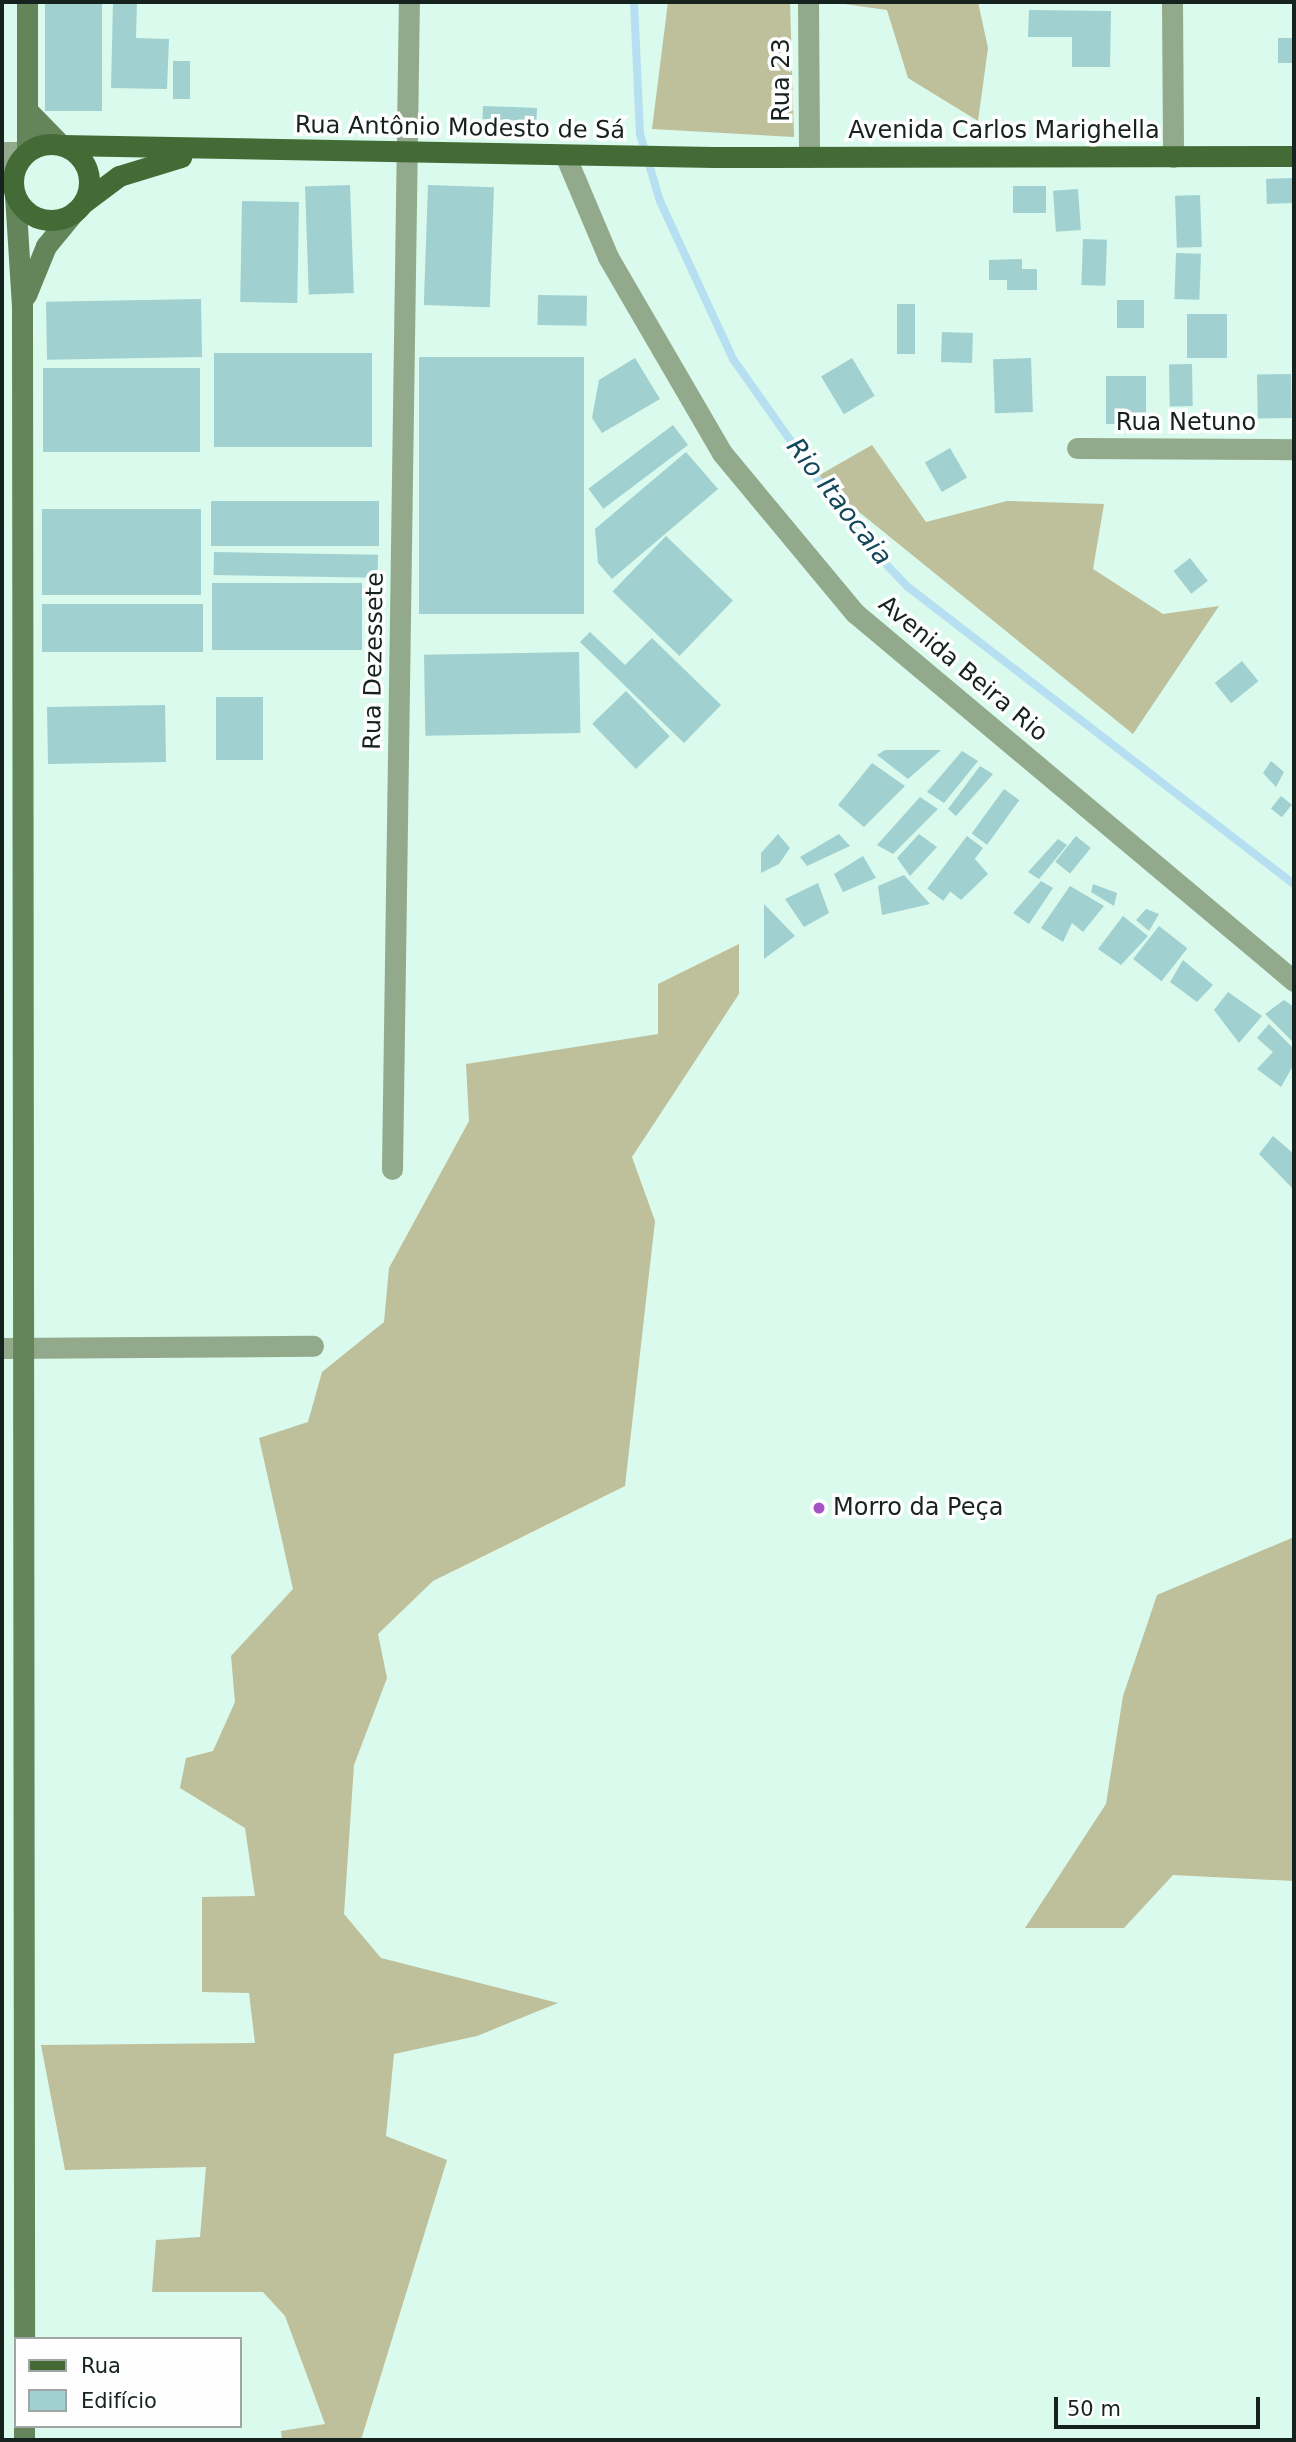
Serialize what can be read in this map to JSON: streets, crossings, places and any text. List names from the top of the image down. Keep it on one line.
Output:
{"streets":{"main road":["Rua Antônio Modesto de Sá","Avenida Carlos Marighella"],"street":["Rua 23","Rua Netuno","Rua Dezessete","Avenida Beira Rio"]},"crossings":[["Rua 23","Avenida Carlos Marighella"],["Rua Antônio Modesto de Sá","Avenida Carlos Marighella"],["Rua Antônio Modesto de Sá","Rua Dezessete"],["Rua Antônio Modesto de Sá","Avenida Beira Rio"]],"water":["Rio Itaocaia"],"places":["Morro da Peça"],"legend":["Rua","Edifício"],"scale_bar":"50 m"}
